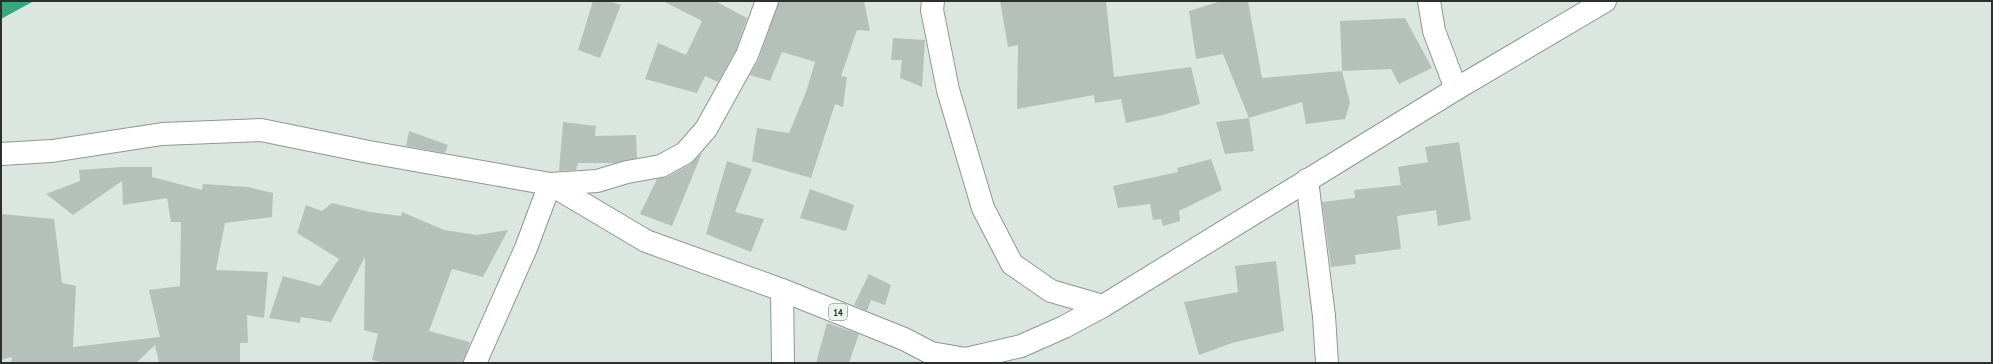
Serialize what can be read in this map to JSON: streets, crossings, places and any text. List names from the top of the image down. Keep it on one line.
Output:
{"streets":{"main road":["14"]}}
